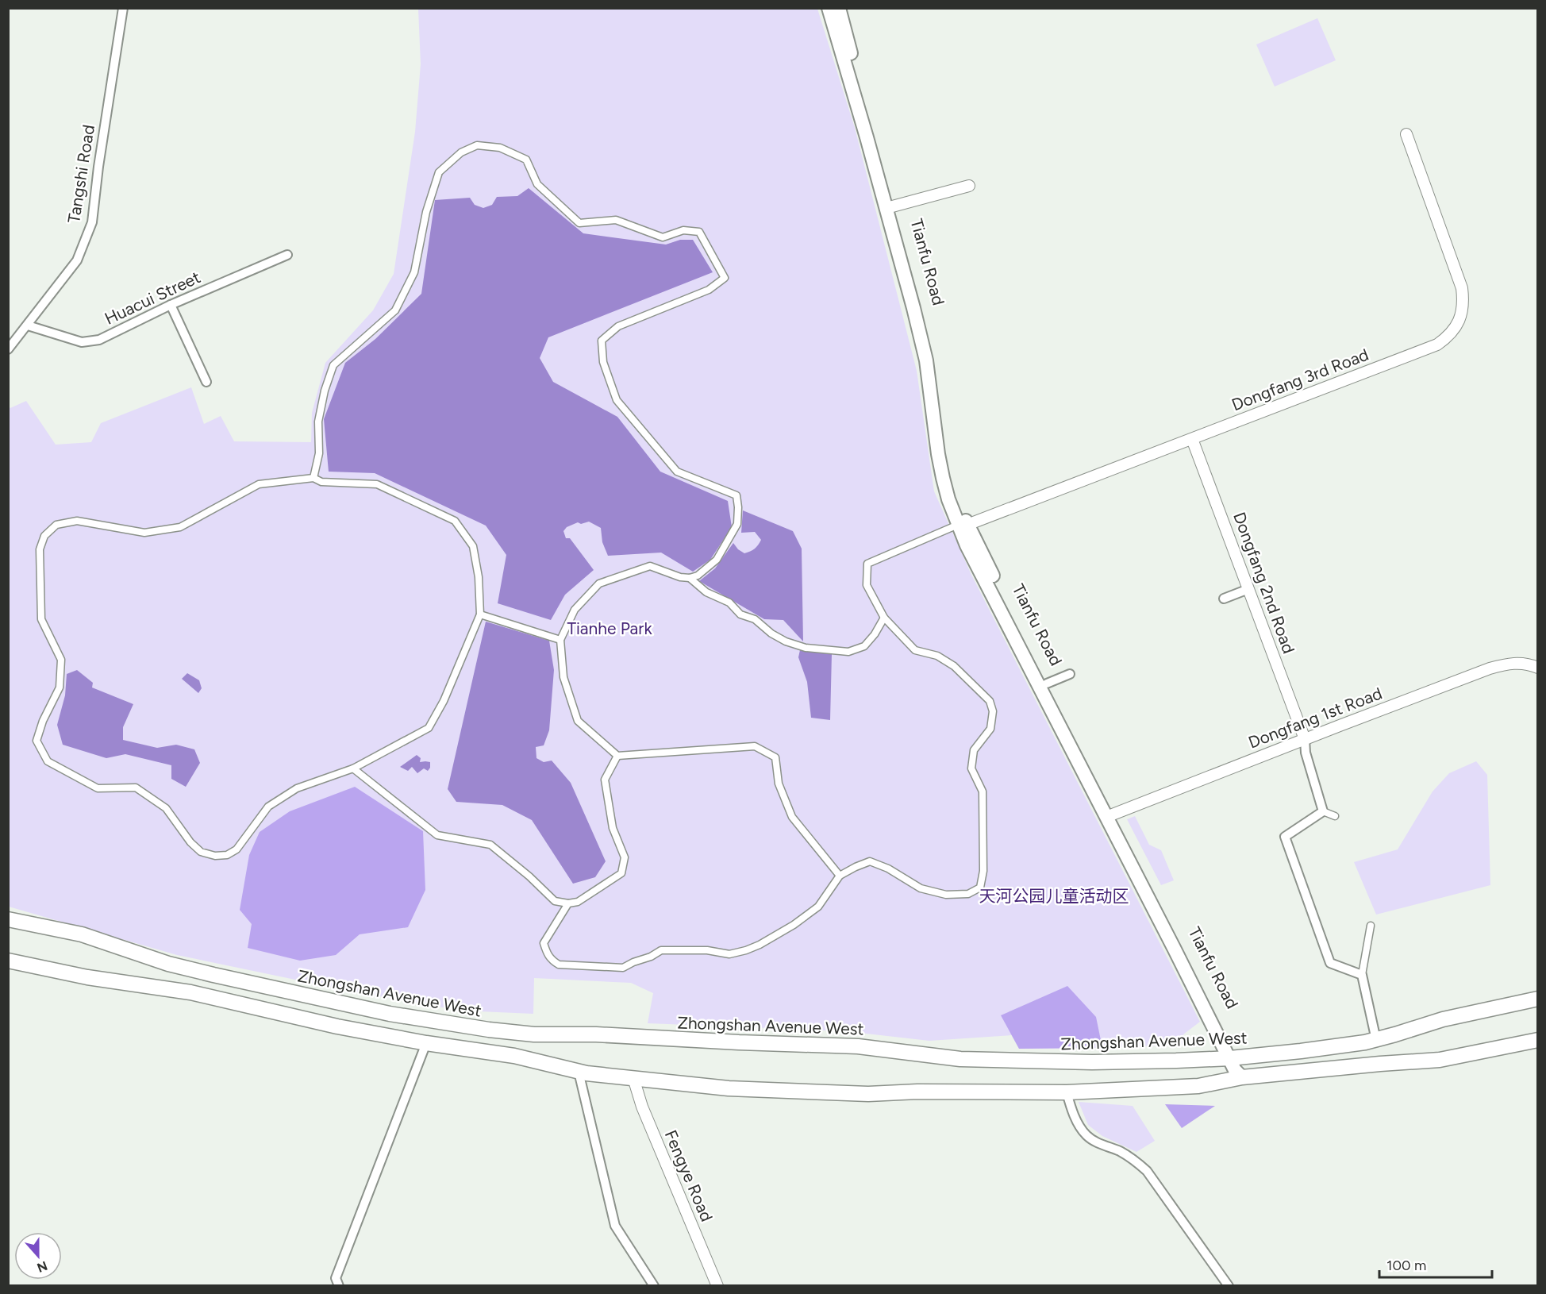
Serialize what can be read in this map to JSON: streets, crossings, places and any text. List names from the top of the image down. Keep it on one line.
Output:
{"streets":{"highway":["Zhongshan Avenue West"],"main road":["Tianfu Road"],"street":["Tangshi Road","Huacui Street","Dongfang 3rd Road","Dongfang 2nd Road","Dongfang 1st Road","Fengye Road"]},"crossings":[["Tangshi Road","Huacui Street"],["Tianfu Road","Dongfang 3rd Road"],["Tianfu Road","Dongfang 1st Road"],["Tianfu Road","Zhongshan Avenue West"],["Dongfang 3rd Road","Dongfang 2nd Road"],["Dongfang 2nd Road","Dongfang 1st Road"]],"parks":["Tianhe Park","天河公园儿童活动区"],"scale_bar":"100 m","north":"bottom"}
